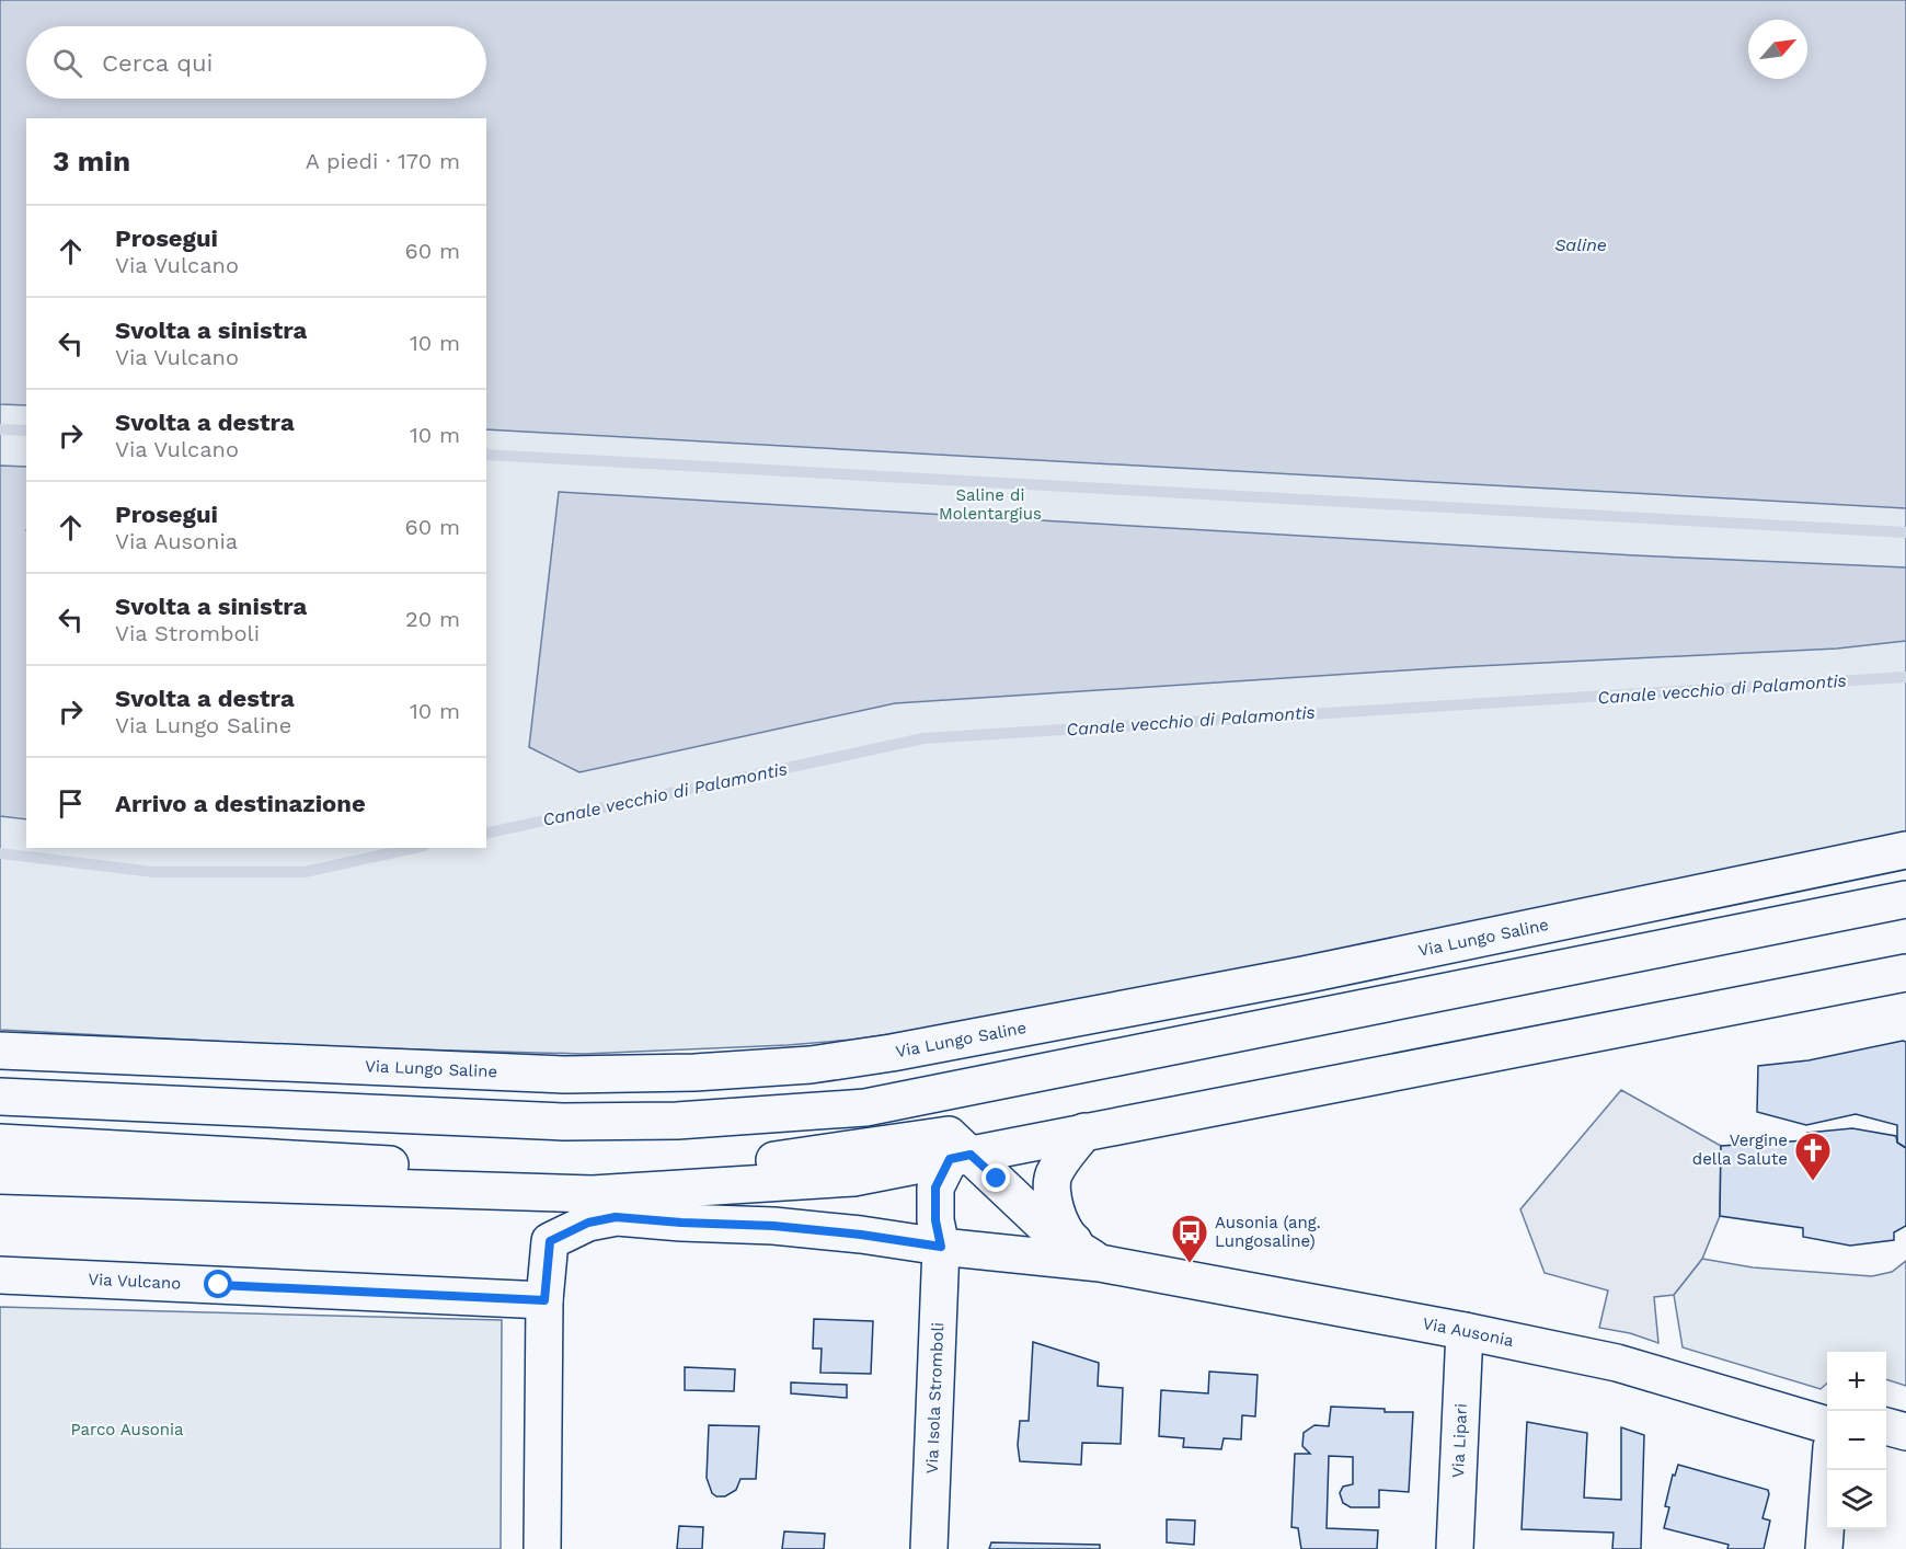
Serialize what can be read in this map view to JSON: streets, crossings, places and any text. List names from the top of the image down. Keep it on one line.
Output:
{"streets":{"street":["Via Lungo Saline","Via Vulcano","Via Ausonia","Via Isola Stromboli","Via Lipari"]},"crossings":[["Via Ausonia","Via Isola Stromboli"],["Via Ausonia","Via Lipari"]],"water":["Saline","Canale vecchio di Palamontis"],"parks":["Saline di Molentargius","Parco Ausonia"],"places":{"church":["Vergine della Salute"],"bus stop":["Ausonia (ang. Lungosaline)"]},"north":"top right","page":{"search":"Cerca qui","heading":["3 min","A piedi · 170 m"],"list":[["Prosegui","Via Vulcano","60 m"],["Svolta a sinistra","Via Vulcano","10 m"],["Svolta a destra","Via Vulcano","10 m"],["Prosegui","Via Ausonia","60 m"],["Svolta a sinistra","Via Stromboli","20 m"],["Svolta a destra","Via Lungo Saline","10 m"],"Arrivo a destinazione"],"map_buttons":["+","−"]}}
